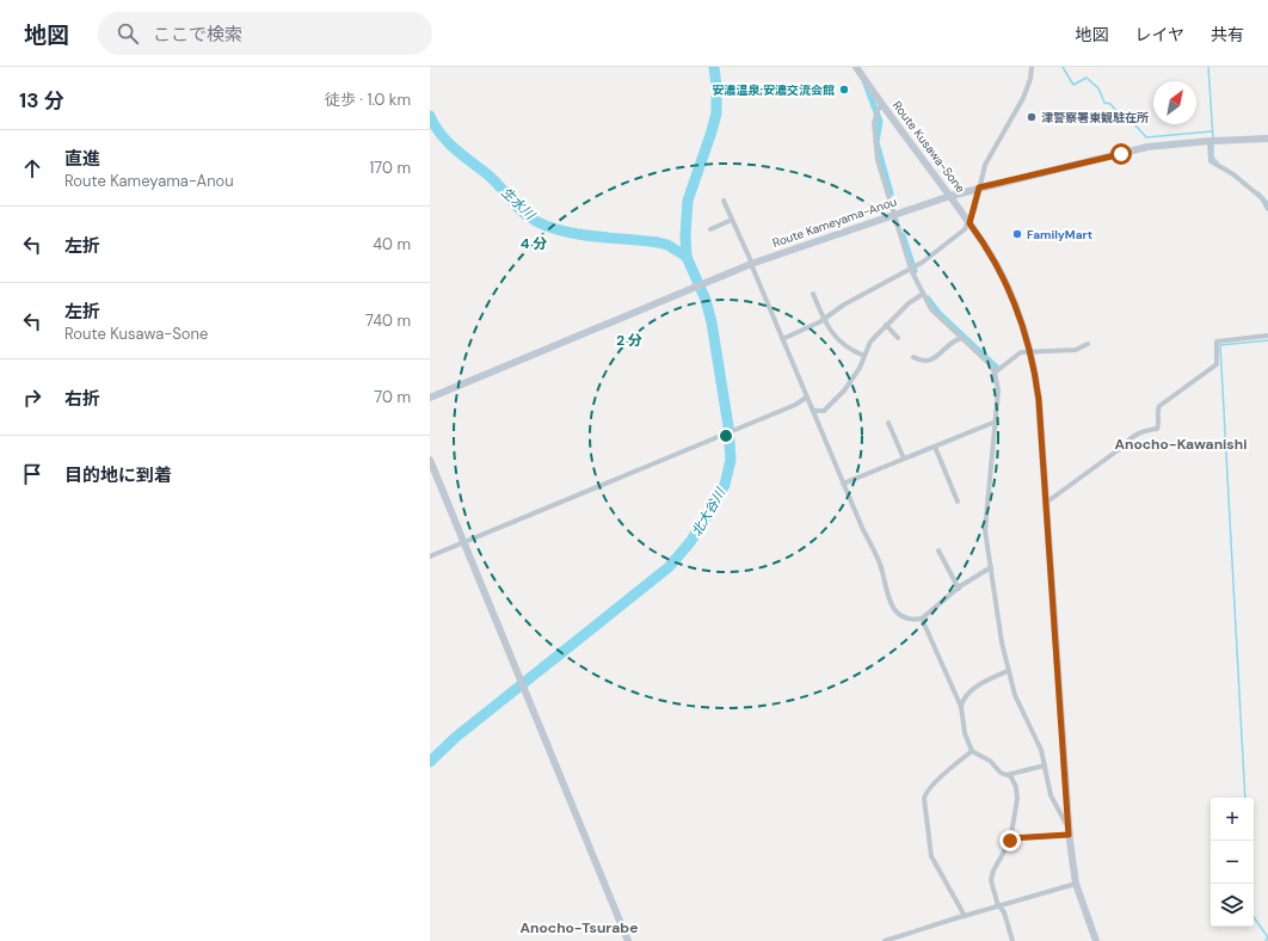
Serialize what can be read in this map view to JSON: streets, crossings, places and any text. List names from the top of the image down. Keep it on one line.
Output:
{"streets":{"main road":["Route Kusawa-Sone","Route Kameyama-Anou"]},"crossings":[["Route Kusawa-Sone","Route Kameyama-Anou"]],"districts":["Anocho-Kawanishi","Anocho-Tsurabe"],"water":["生水川","北大谷川"],"places":["安濃温泉;安濃交流会館","津警察署東観駐在所","FamilyMart"],"north":"top right","page":{"header":"地図","search":"ここで検索","nav":["地図","レイヤ","共有"],"heading":["13 分","徒歩 · 1.0 km"],"list":[["直進","Route Kameyama-Anou","170 m"],["左折","40 m"],["左折","Route Kusawa-Sone","740 m"],["右折","70 m"],"目的地に到着"],"map_buttons":["+","−"]},"rings":["4 分","2 分"]}
